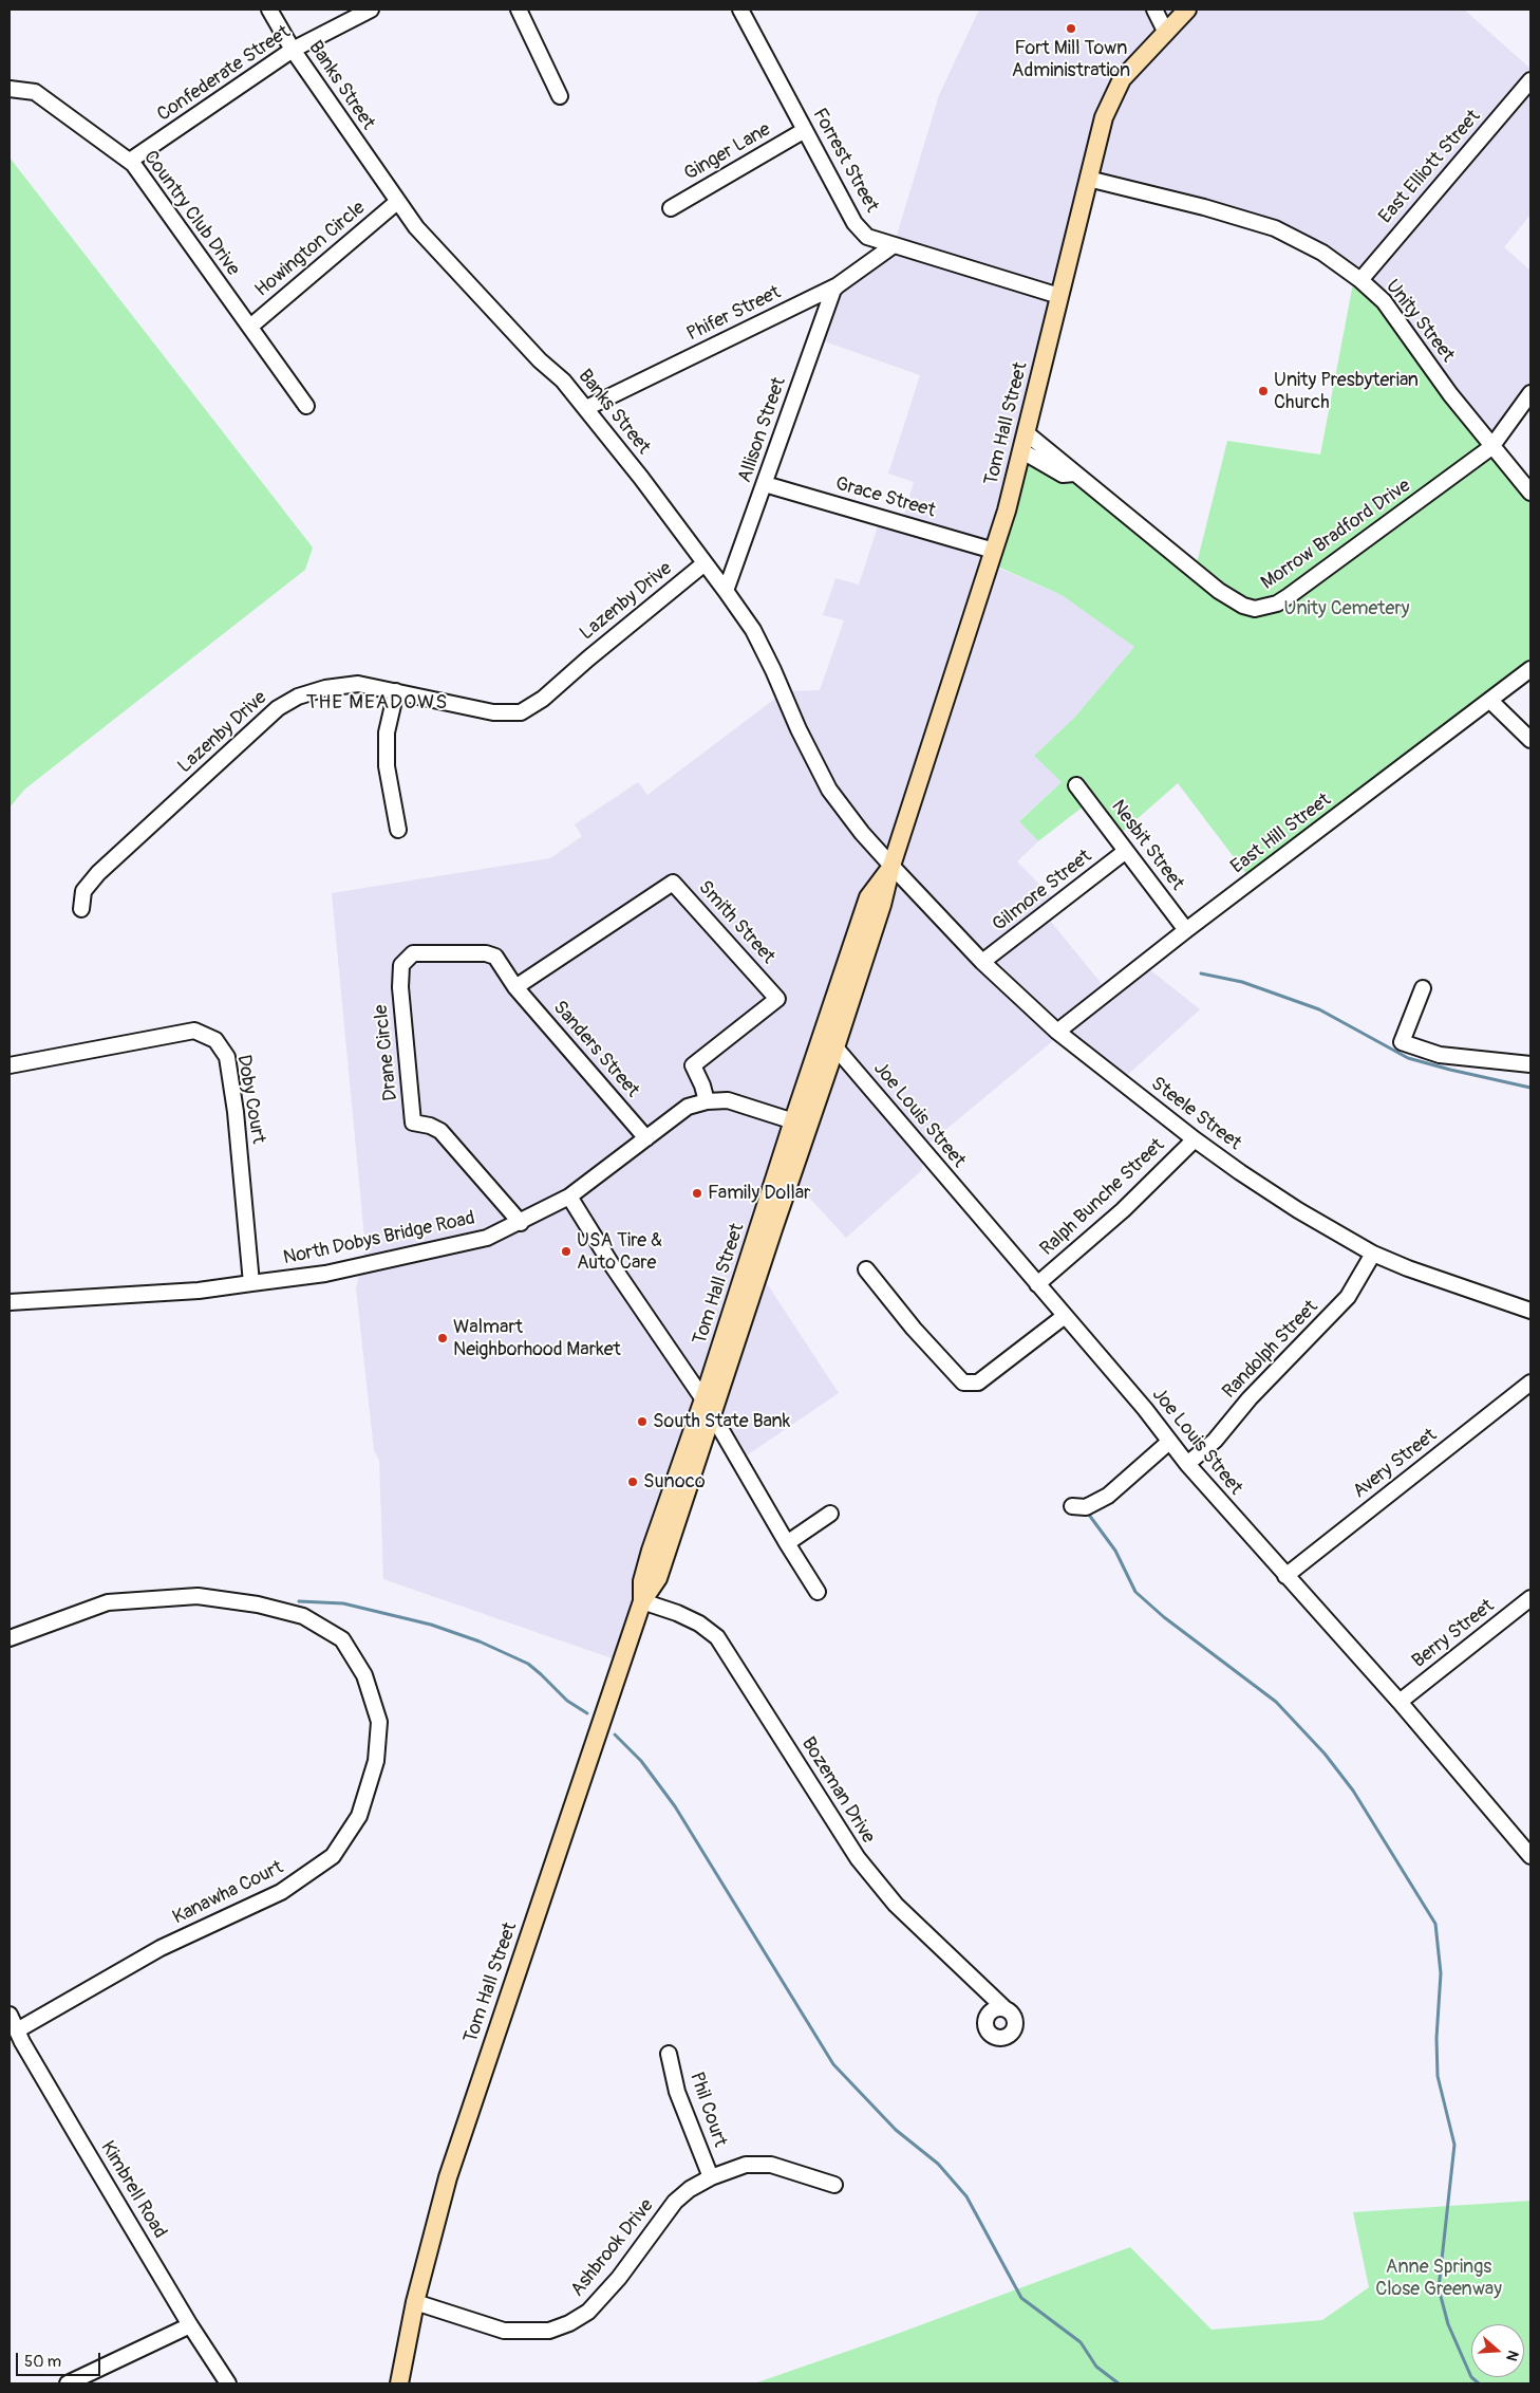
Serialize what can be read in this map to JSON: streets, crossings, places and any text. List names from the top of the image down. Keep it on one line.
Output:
{"streets":{"main road":["Tom Hall Street"],"street":["Confederate Street","Banks Street","Ginger Lane","Forrest Street","East Elliott Street","Country Club Drive","Howington Circle","Phifer Street","Unity Street","Allison Street","Grace Street","Morrow Bradford Drive","Lazenby Drive","East Hill Street","Nesbit Street","Gilmore Street","Smith Street","Sanders Street","Drane Circle","Doby Court","Steele Street","Joe Louis Street","Ralph Bunche Street","North Dobys Bridge Road","Randolph Street","Avery Street","Berry Street","Bozeman Drive","Kanawha Court","Phil Court","Kimbrell Road","Ashbrook Drive"]},"crossings":[["Confederate Street","Banks Street"],["Confederate Street","Country Club Drive"],["Banks Street","Howington Circle"],["Banks Street","Phifer Street"],["Banks Street","Tom Hall Street"],["Banks Street","Allison Street"],["Banks Street","Lazenby Drive"],["Banks Street","Steele Street"],["Ginger Lane","Forrest Street"],["Forrest Street","Phifer Street"],["Forrest Street","Tom Hall Street"],["East Elliott Street","Unity Street"],["Country Club Drive","Howington Circle"],["Phifer Street","Allison Street"],["Unity Street","Tom Hall Street"],["Unity Street","Morrow Bradford Drive"],["Tom Hall Street","Grace Street"],["Tom Hall Street","Morrow Bradford Drive"],["Tom Hall Street","Steele Street"],["Tom Hall Street","Joe Louis Street"],["Tom Hall Street","North Dobys Bridge Road"],["Tom Hall Street","Bozeman Drive"],["Tom Hall Street","Ashbrook Drive"],["Allison Street","Grace Street"],["East Hill Street","Nesbit Street"],["East Hill Street","Steele Street"],["Nesbit Street","Gilmore Street"],["Gilmore Street","Steele Street"],["Smith Street","Sanders Street"],["Smith Street","Drane Circle"],["Smith Street","North Dobys Bridge Road"],["Sanders Street","Drane Circle"],["Sanders Street","North Dobys Bridge Road"],["Drane Circle","North Dobys Bridge Road"],["Doby Court","North Dobys Bridge Road"],["Steele Street","Ralph Bunche Street"],["Steele Street","Randolph Street"],["Joe Louis Street","Ralph Bunche Street"],["Joe Louis Street","Randolph Street"],["Joe Louis Street","Avery Street"],["Joe Louis Street","Berry Street"],["Kanawha Court","Kimbrell Road"],["Phil Court","Ashbrook Drive"]],"districts":["THE MEADOWS"],"parks":["Unity Cemetery","Anne Springs Close Greenway"],"places":["Fort Mill Town Administration","Unity Presbyterian Church","Family Dollar","USA Tire & Auto Care","Walmart Neighborhood Market","South State Bank","Sunoco"],"scale_bar":"50 m","north":"right"}
